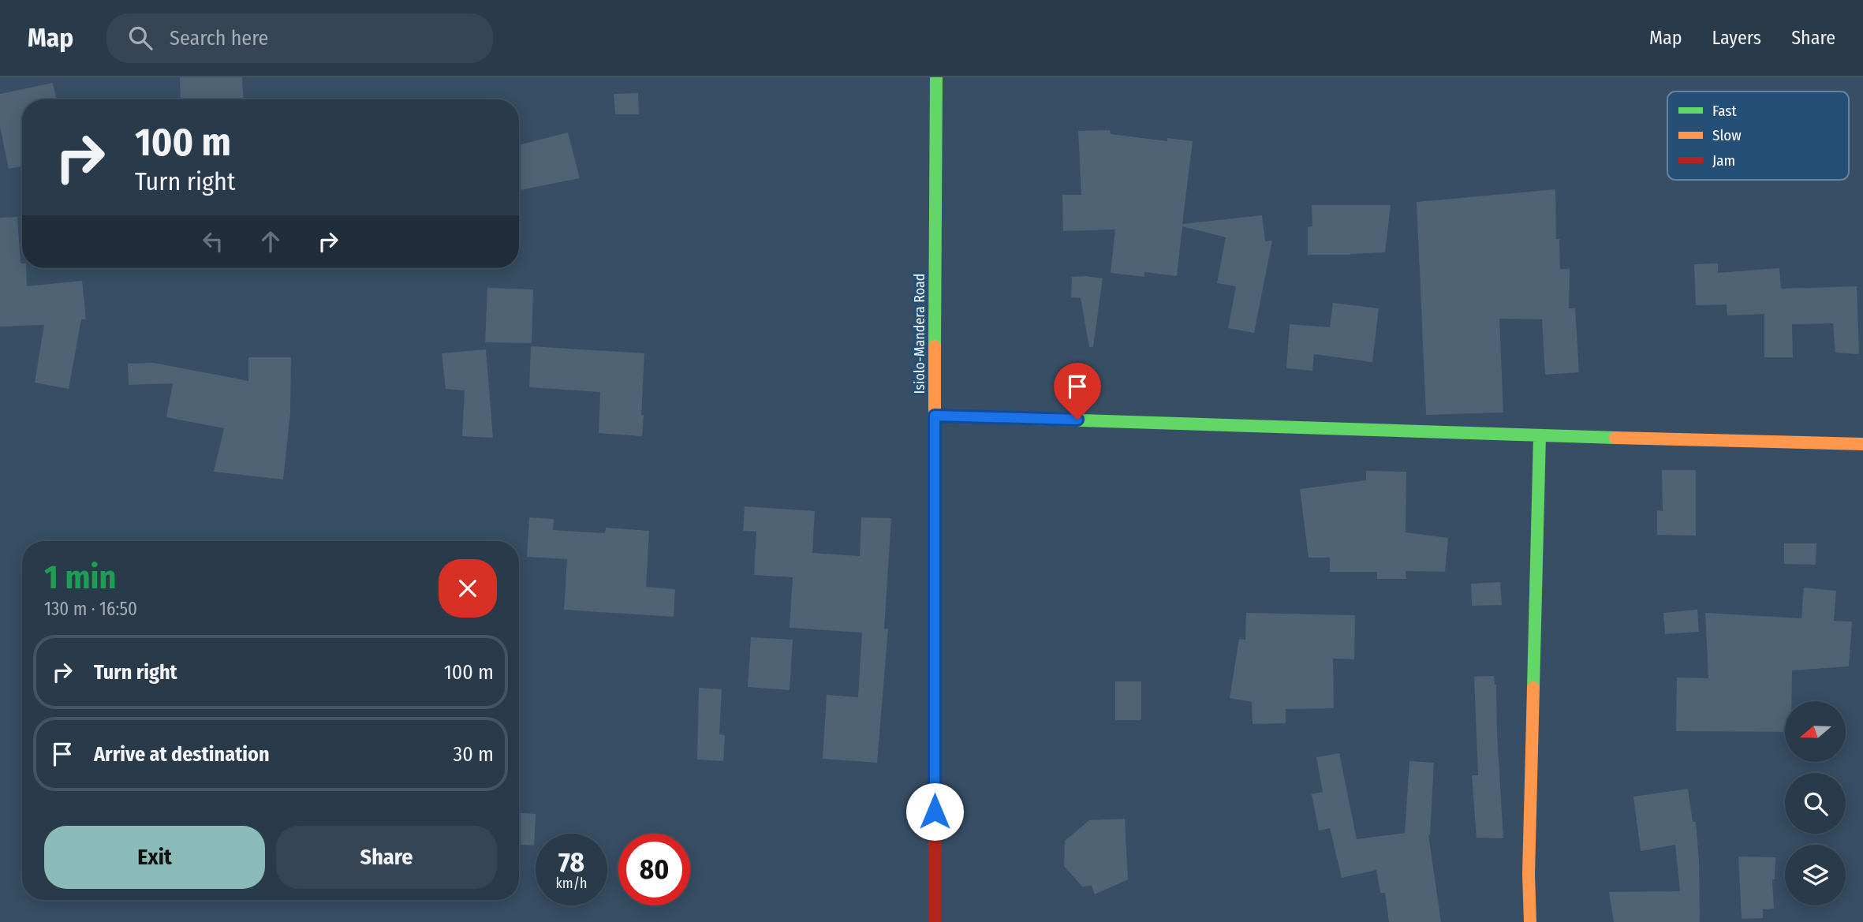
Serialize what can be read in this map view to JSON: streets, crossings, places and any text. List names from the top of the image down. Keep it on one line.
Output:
{"streets":{"main road":["Isiolo-Mandera Road"]},"legend":["Fast","Slow","Jam"],"north":"left","page":{"header":"Map","search":"Search here","nav":["Map","Layers","Share"],"turn":["100 m","Turn right"],"heading":["1 min","130 m · 16:50"],"list":[{"name":"Turn right","value":"100 m"},{"name":"Arrive at destination","value":"30 m"}],"buttons":["Exit","Share"],"speed":"78 km/h","limit":"80"}}
